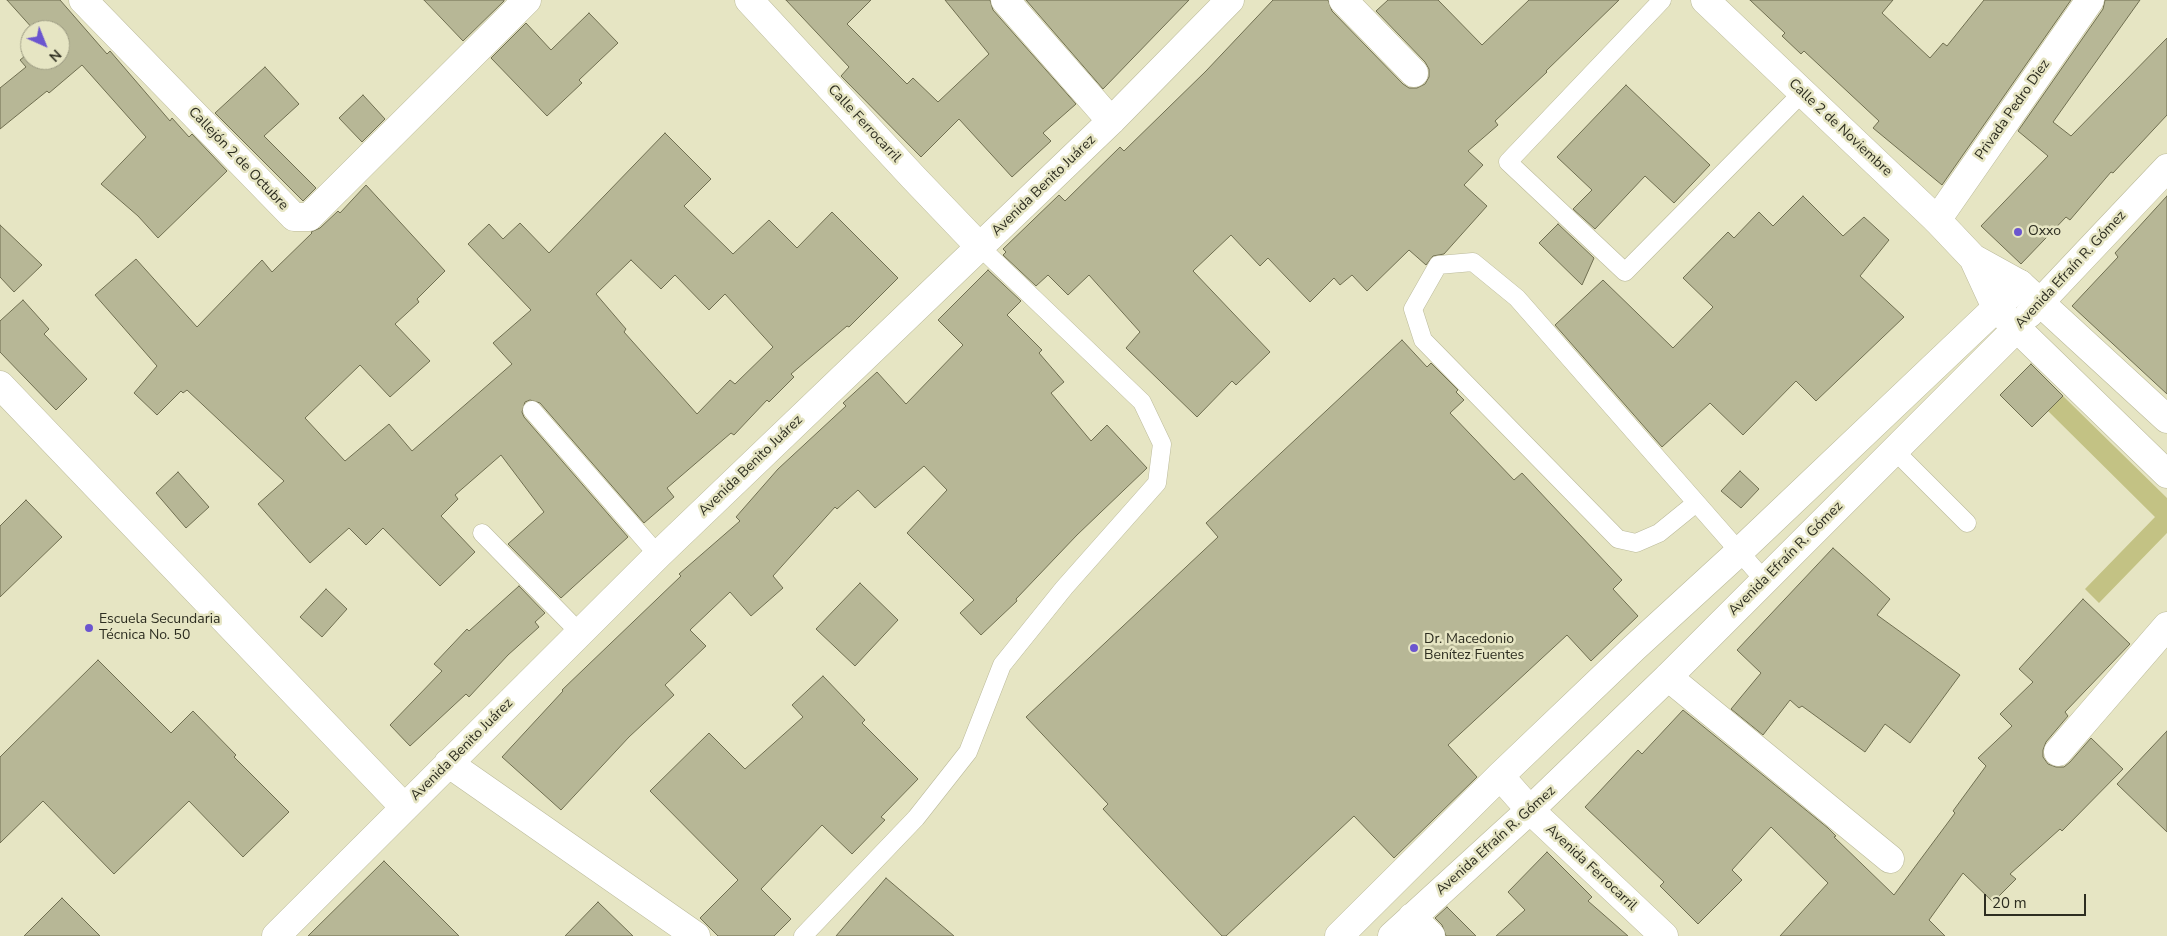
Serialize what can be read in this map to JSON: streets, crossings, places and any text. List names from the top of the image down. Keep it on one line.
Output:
{"streets":{"street":["Privada Pedro Diez","Calle Ferrocarril","Calle 2 de Noviembre","Callejón 2 de Octubre","Avenida Benito Juárez","Avenida Efraín R. Gómez","Avenida Ferrocarril"]},"crossings":[["Privada Pedro Diez","Calle 2 de Noviembre"],["Calle Ferrocarril","Avenida Benito Juárez"],["Calle 2 de Noviembre","Avenida Efraín R. Gómez"],["Avenida Efraín R. Gómez","Avenida Ferrocarril"]],"places":["Oxxo","Escuela Secundaria Técnica No. 50","Dr. Macedonio Benítez Fuentes"],"scale_bar":"20 m","north":"bottom right"}
